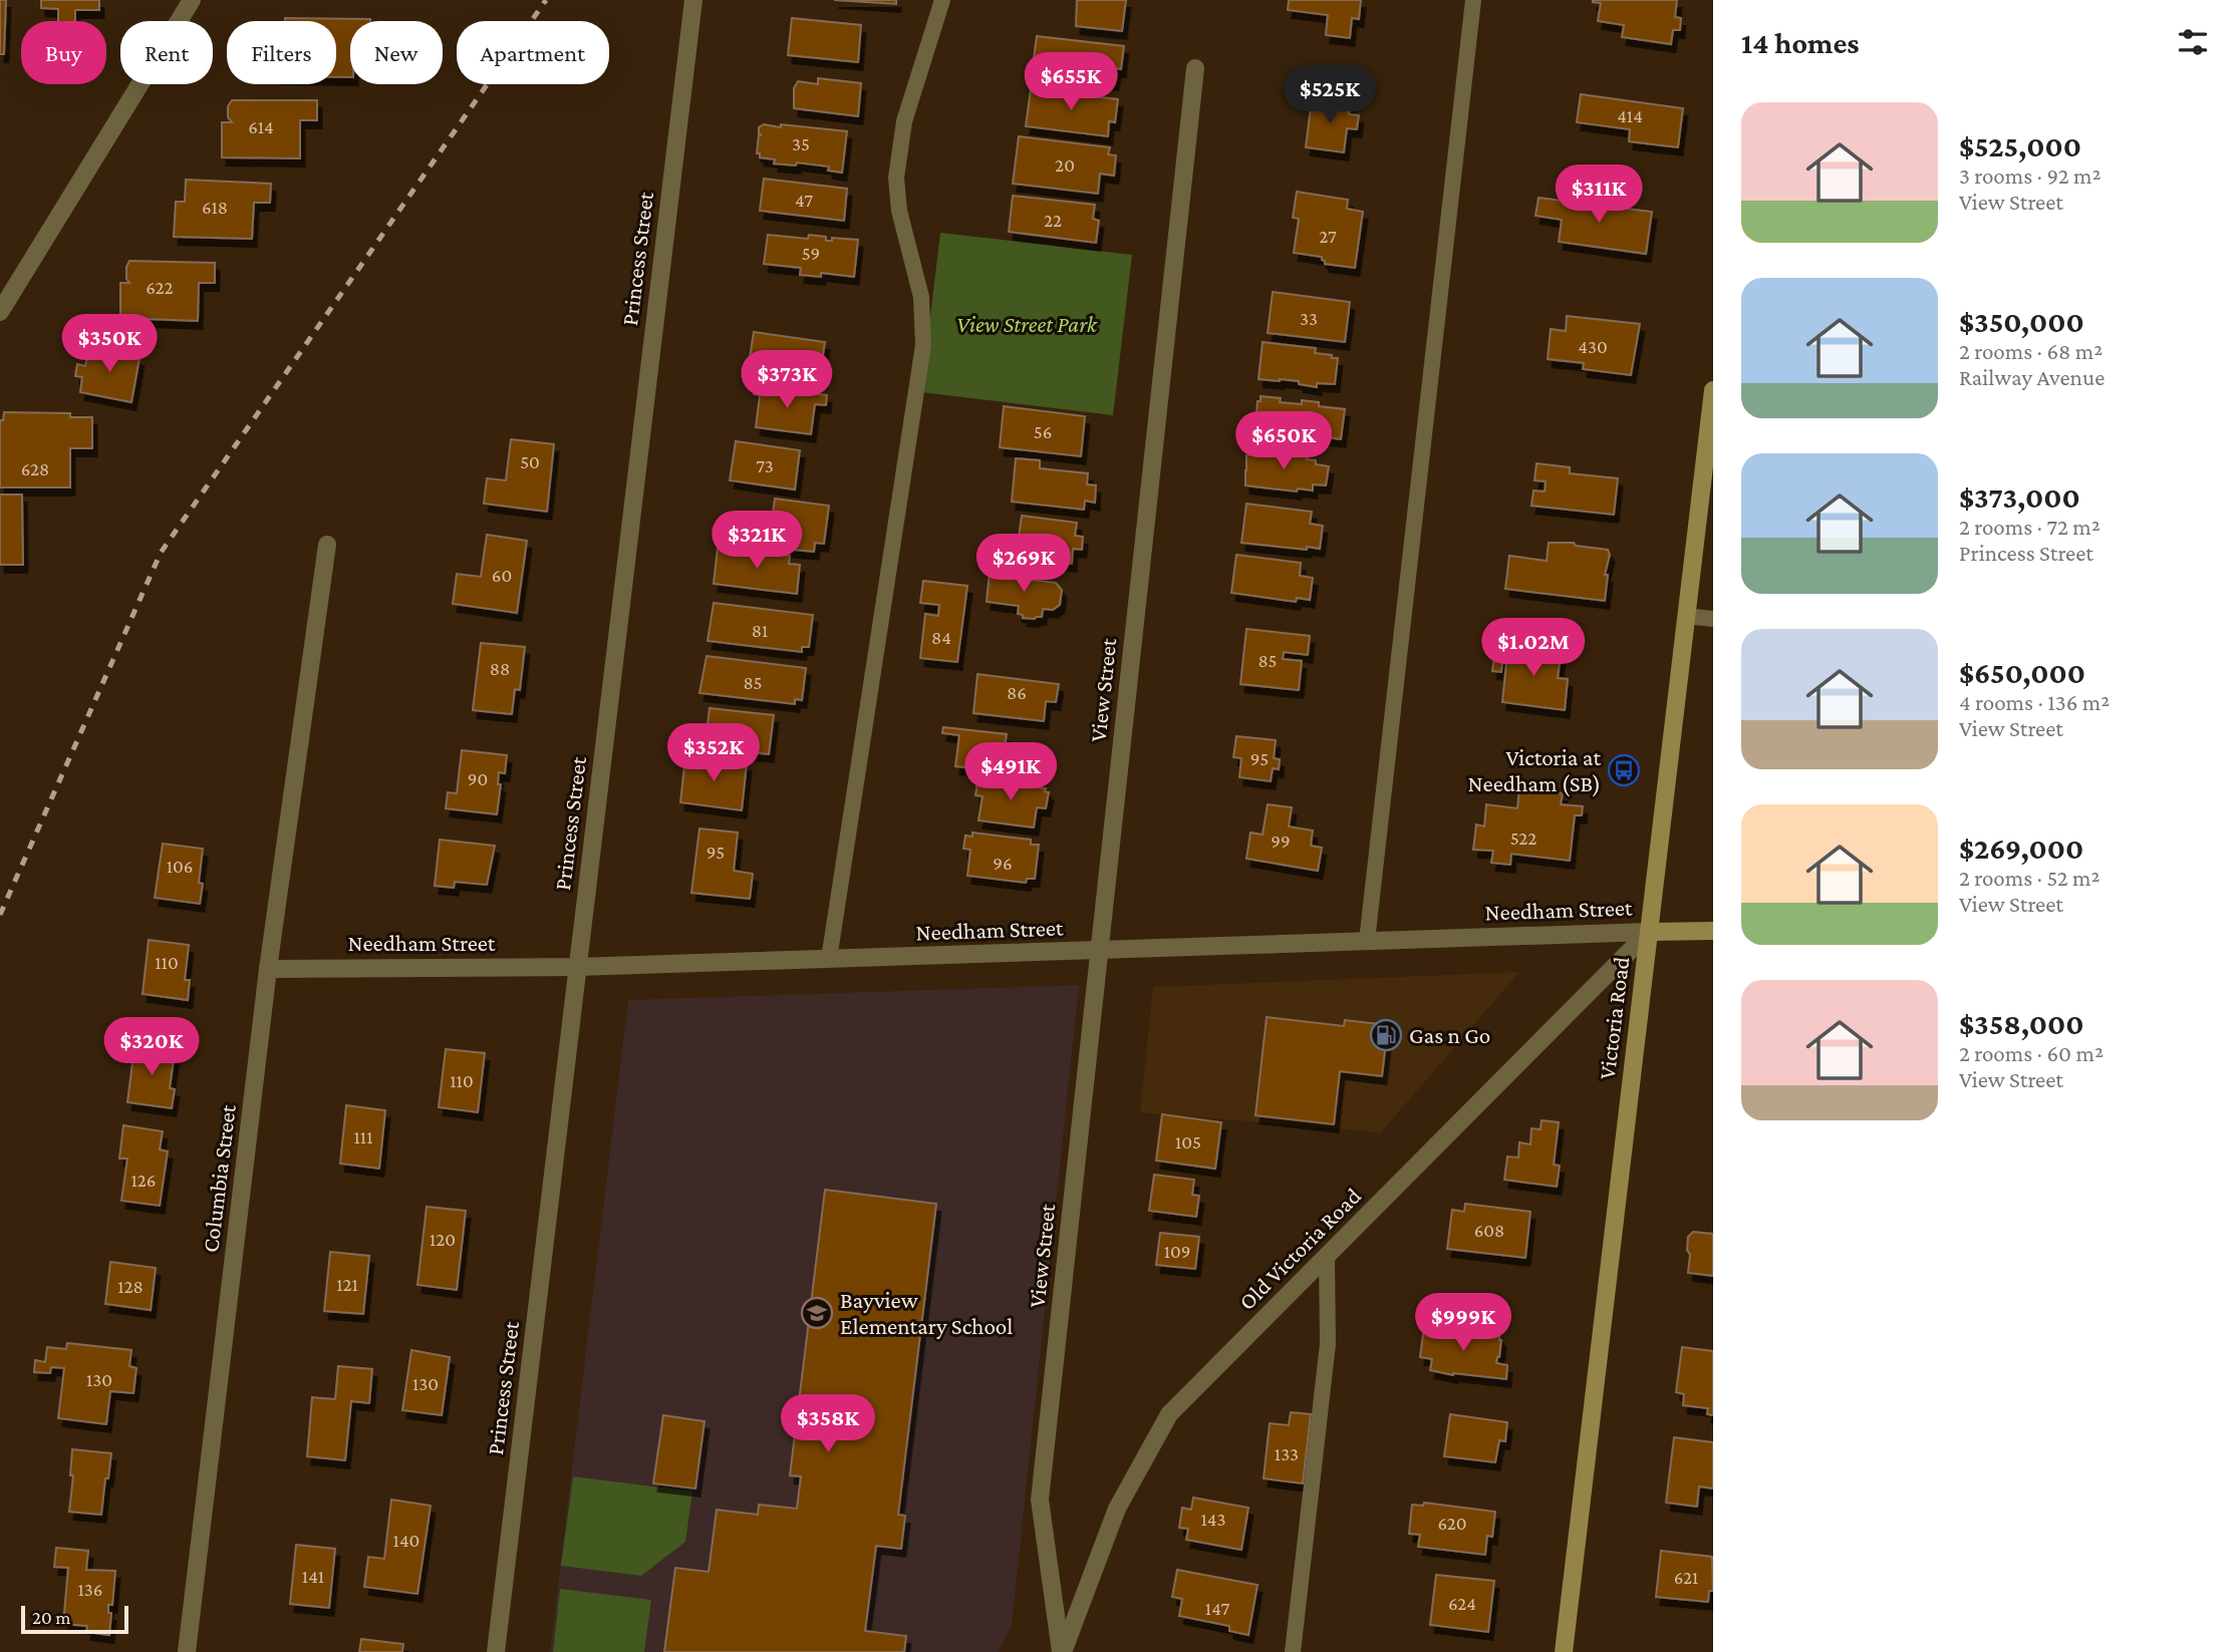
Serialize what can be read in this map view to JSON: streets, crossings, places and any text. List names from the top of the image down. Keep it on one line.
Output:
{"streets":{"street":["Princess Street","View Street","Needham Street","Victoria Road","Columbia Street","Old Victoria Road"]},"crossings":[["Princess Street","Needham Street"],["View Street","Needham Street"],["View Street","Old Victoria Road"],["Needham Street","Victoria Road"],["Needham Street","Columbia Street"],["Needham Street","Old Victoria Road"],["Victoria Road","Old Victoria Road"]],"parks":["View Street Park"],"places":{"bus stop":["Victoria at Needham (SB)"],"fuel station":["Gas n Go"],"school or university":["Bayview Elementary School"]},"house_numbers":["414","614","35","20","47","618","22","27","59","622","33","430","56","50","73","628","60","81","84","85","88","85","86","95","90","522","99","95","96","106","110","110","111","105","126","608","120","109","121","128","130","130","133","143","620","140","141","621","136","624","147"],"scale_bar":"20 m","page":{"heading":"14 homes","chip":["Buy","Rent","Filters","New","Apartment"],"price":["$655K","$525K","$311K","$350K","$373K","$650K","$321K","$269K","$1.02M","$352K","$491K","$320K","$999K","$358K"],"list":[{"name":"$525,000","note":"3 rooms · 92 m² · View Street"},{"name":"$350,000","note":"2 rooms · 68 m² · Railway Avenue"},{"name":"$373,000","note":"2 rooms · 72 m² · Princess Street"},{"name":"$650,000","note":"4 rooms · 136 m² · View Street"},{"name":"$269,000","note":"2 rooms · 52 m² · View Street"},{"name":"$358,000","note":"2 rooms · 60 m² · View Street"}],"scale":"20 m"}}
